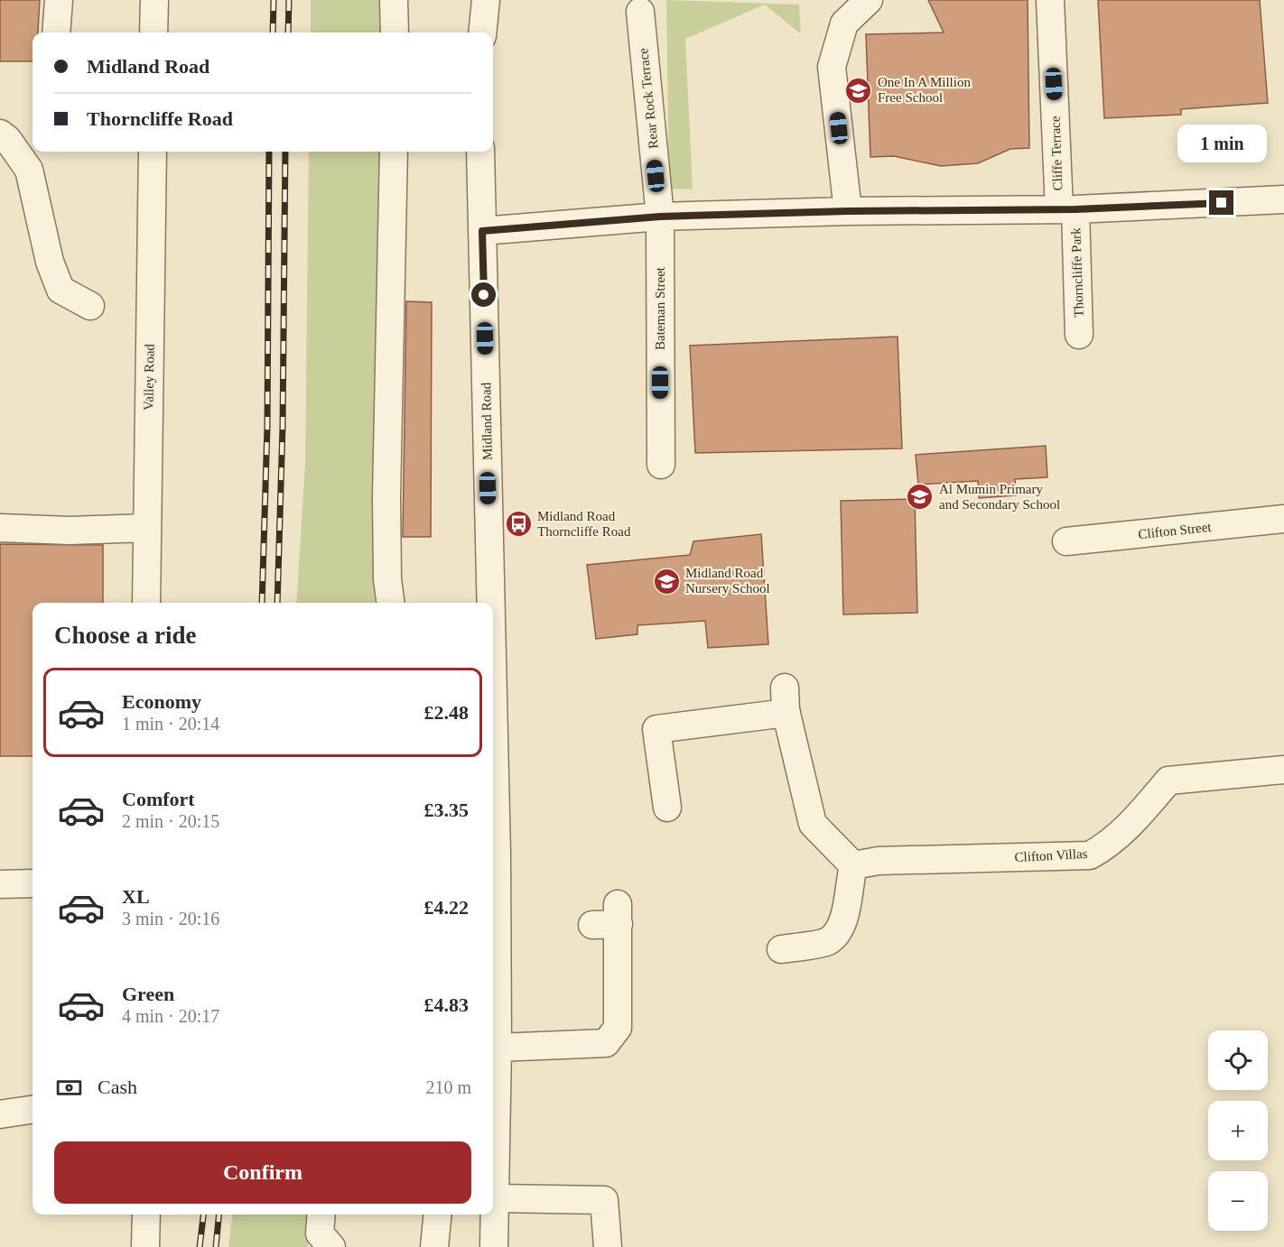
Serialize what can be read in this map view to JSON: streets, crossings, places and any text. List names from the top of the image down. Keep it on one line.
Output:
{"streets":{"street":["Rear Rock Terrace","Cliffe Terrace","Thorncliffe Park","Bateman Street","Valley Road","Midland Road","Clifton Street","Clifton Villas"]},"crossings":[["Rear Rock Terrace","Bateman Street"],["Cliffe Terrace","Thorncliffe Park"]],"places":{"school or university":["One In A Million Free School","Al Mumin Primary and Secondary School","Midland Road Nursery School"],"bus stop":["Midland Road Thorncliffe Road"]},"page":{"banner":["Midland Road","Thorncliffe Road"],"bubble":"1 min","heading":"Choose a ride","list":[{"name":"Economy","note":"1 min · 20:14","value":"£2.48"},{"name":"Comfort","note":"2 min · 20:15","value":"£3.35"},{"name":"XL","note":"3 min · 20:16","value":"£4.22"},{"name":"Green","note":"4 min · 20:17","value":"£4.83"}],"map_buttons":["+","−"],"pay":["Cash","210 m"],"buttons":"Confirm"}}
